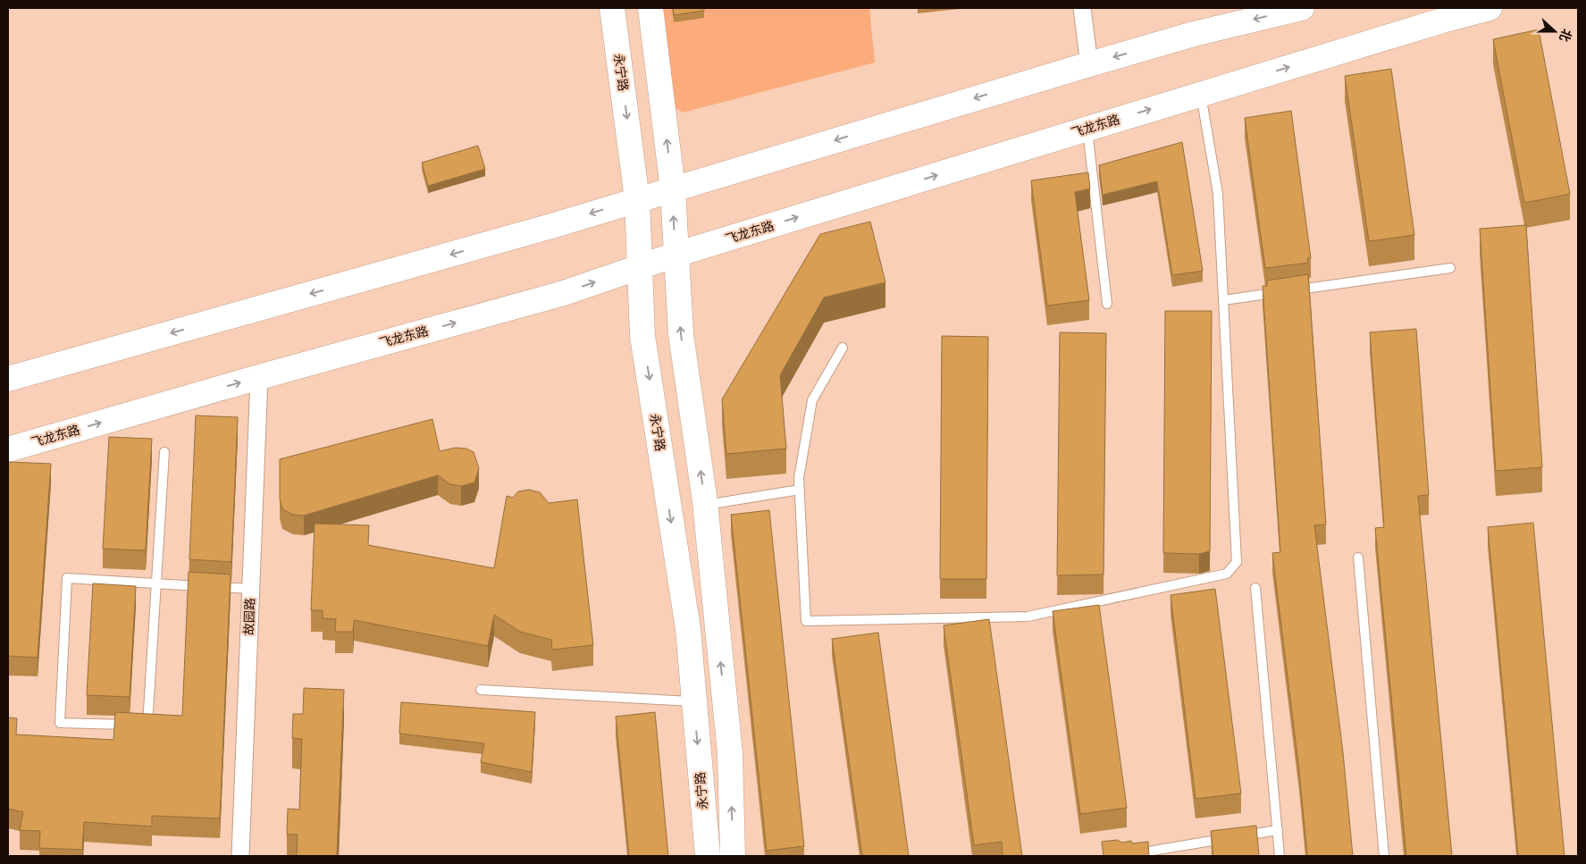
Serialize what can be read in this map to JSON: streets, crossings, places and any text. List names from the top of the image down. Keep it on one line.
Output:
{"streets":{"main road":["永宁路","飞龙东路"],"street":["故园路"]},"crossings":[["永宁路","飞龙东路"],["飞龙东路","故园路"]],"north":"right"}
